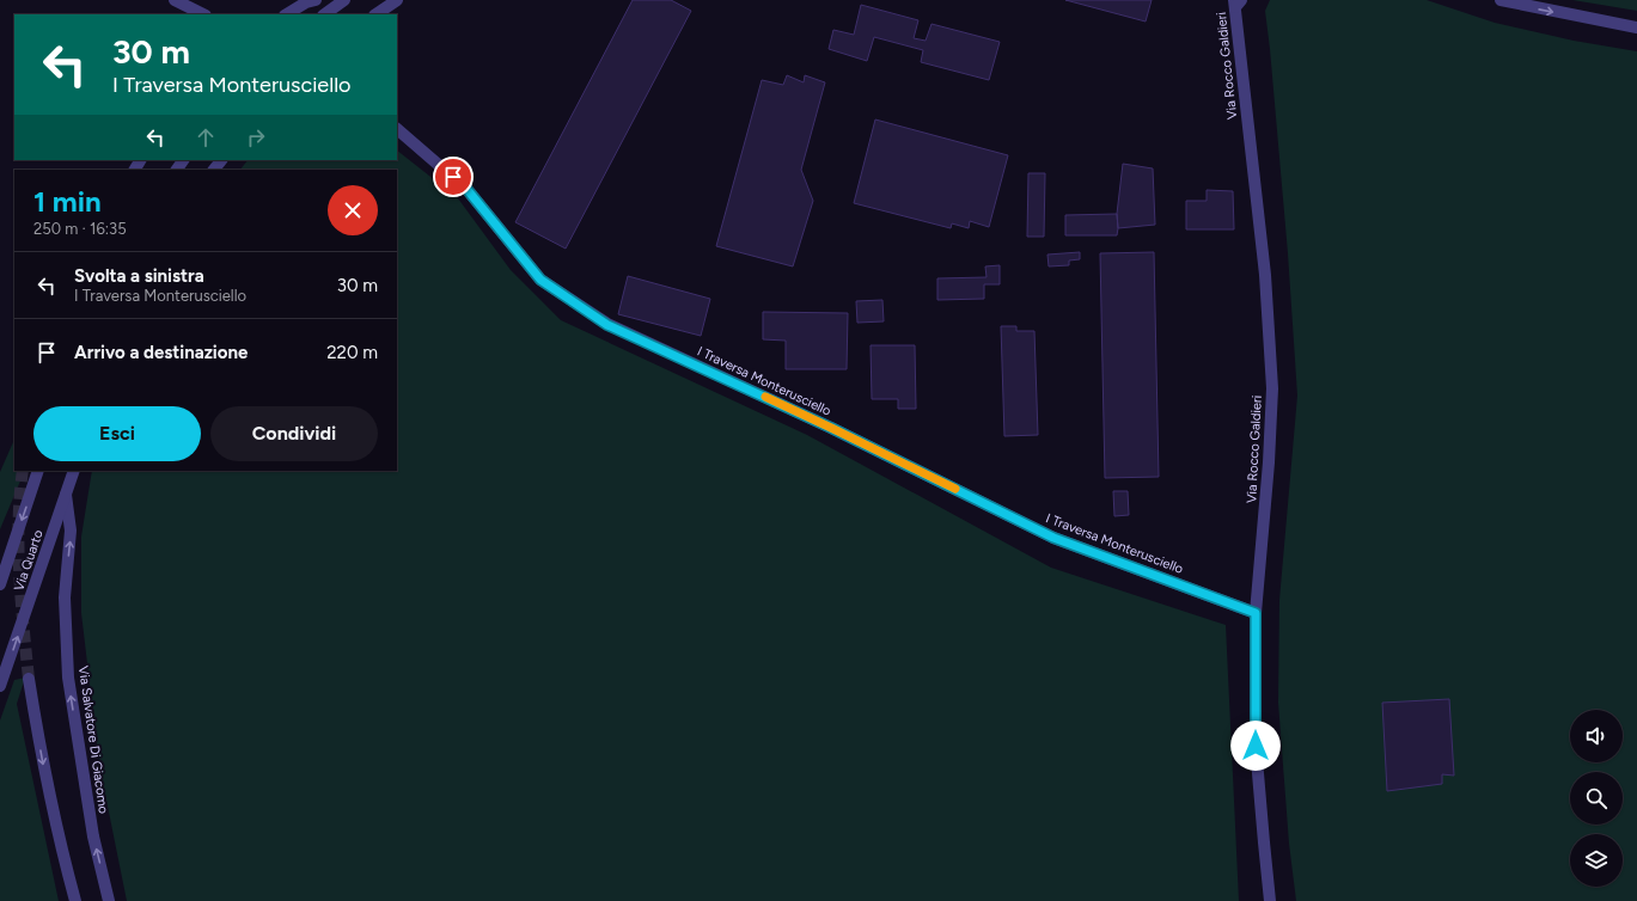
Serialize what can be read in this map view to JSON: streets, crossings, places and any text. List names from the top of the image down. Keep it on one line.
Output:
{"streets":{"street":["Via Rocco Galdieri","I Traversa Monterusciello","Via Quarto","Via Salvatore Di Giacomo"]},"crossings":[["Via Rocco Galdieri","I Traversa Monterusciello"],["Via Quarto","Via Salvatore Di Giacomo"]],"page":{"turn":["30 m","I Traversa Monterusciello"],"heading":["1 min","250 m · 16:35"],"list":[{"name":"Svolta a sinistra","note":"I Traversa Monterusciello","value":"30 m"},{"name":"Arrivo a destinazione","value":"220 m"}],"buttons":["Esci","Condividi"]}}
